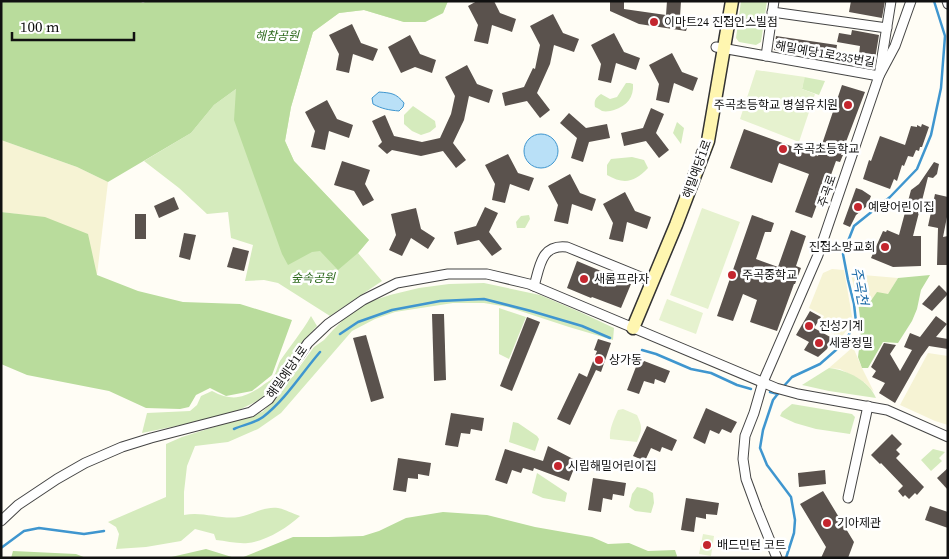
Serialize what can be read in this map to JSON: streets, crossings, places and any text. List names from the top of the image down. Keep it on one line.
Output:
{"streets":{"street":["해밀예당1로235번길","해밀예당1로","주곡로"]},"crossings":[["해밀예당1로235번길","해밀예당1로"],["해밀예당1로235번길","주곡로"]],"water":["주곡천"],"parks":["해참공원","숲속공원"],"places":["이마트24 진접인스빌점","주곡초등학교 병설유치원","주곡초등학교","예랑어린이집","진접소망교회","주곡중학교","새롬프라자","진성기계","세광정밀","상가동","시립해밀어린이집","기아제관","배드민턴 코트"],"scale_bar":"100 m"}
